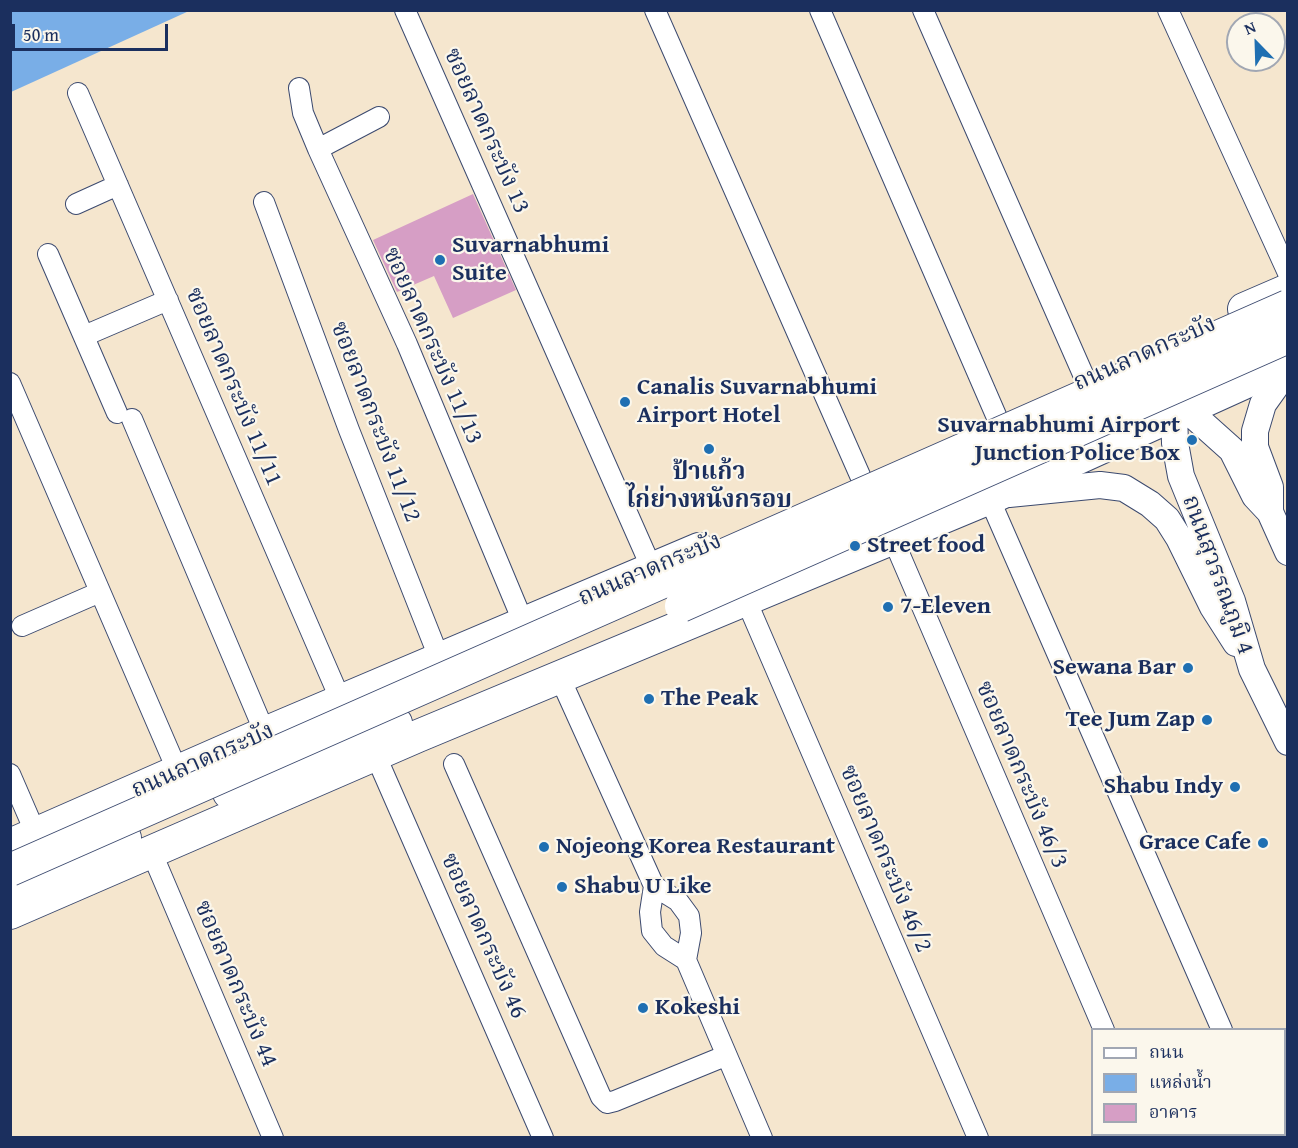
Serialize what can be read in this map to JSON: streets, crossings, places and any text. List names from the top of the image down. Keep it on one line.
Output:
{"streets":{"main road":["ถนนลาดกระบัง"],"street":["ซอยลาดกระบัง 13","ซอยลาดกระบัง 11/13","ซอยลาดกระบัง 11/11","ซอยลาดกระบัง 11/12","ถนนสุวรรณภูมิ 4","ซอยลาดกระบัง 46/3","ซอยลาดกระบัง 46/2","ซอยลาดกระบัง 46","ซอยลาดกระบัง 44"]},"crossings":[["ซอยลาดกระบัง 13","ถนนลาดกระบัง"],["ซอยลาดกระบัง 11/13","ถนนลาดกระบัง"],["ถนนลาดกระบัง","ซอยลาดกระบัง 11/11"],["ถนนลาดกระบัง","ซอยลาดกระบัง 11/12"],["ถนนลาดกระบัง","ถนนสุวรรณภูมิ 4"]],"places":["Suvarnabhumi Suite","Canalis Suvarnabhumi Airport Hotel","Suvarnabhumi Airport Junction Police Box","ป้าแก้ว ไก่ย่างหนังกรอบ","Street food","7-Eleven","Sewana Bar","The Peak","Tee Jum Zap","Shabu Indy","Grace Cafe","Nojeong Korea Restaurant","Shabu U Like","Kokeshi"],"legend":["ถนน","แหล่งน้ำ","อาคาร"],"scale_bar":"50 m","north":"top left"}
